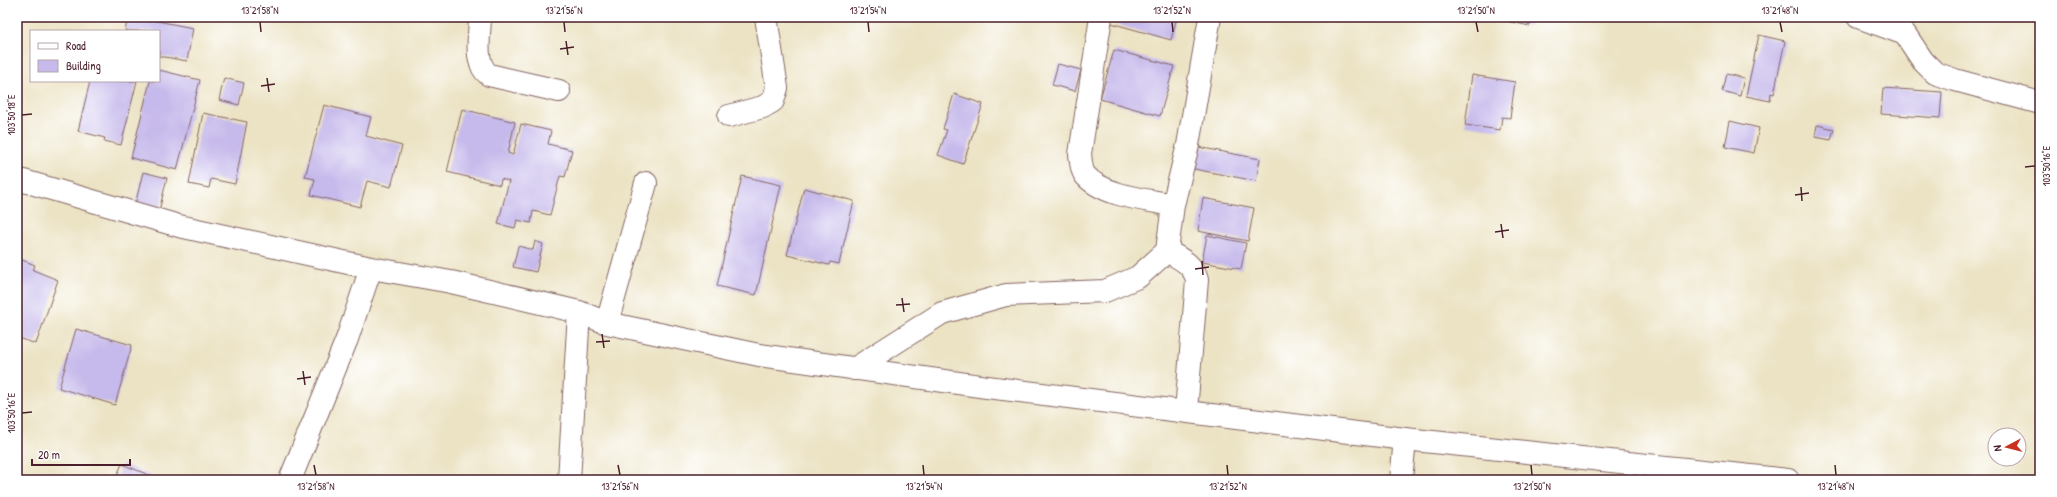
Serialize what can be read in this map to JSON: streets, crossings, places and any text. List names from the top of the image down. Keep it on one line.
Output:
{"legend":["Road","Building"],"scale_bar":"20 m","north":"left","coordinates":["13°21'58\"N","13°21'56\"N","13°21'54\"N","13°21'52\"N","13°21'50\"N","13°21'48\"N","103°50'18\"E","103°50'16\"E"]}
